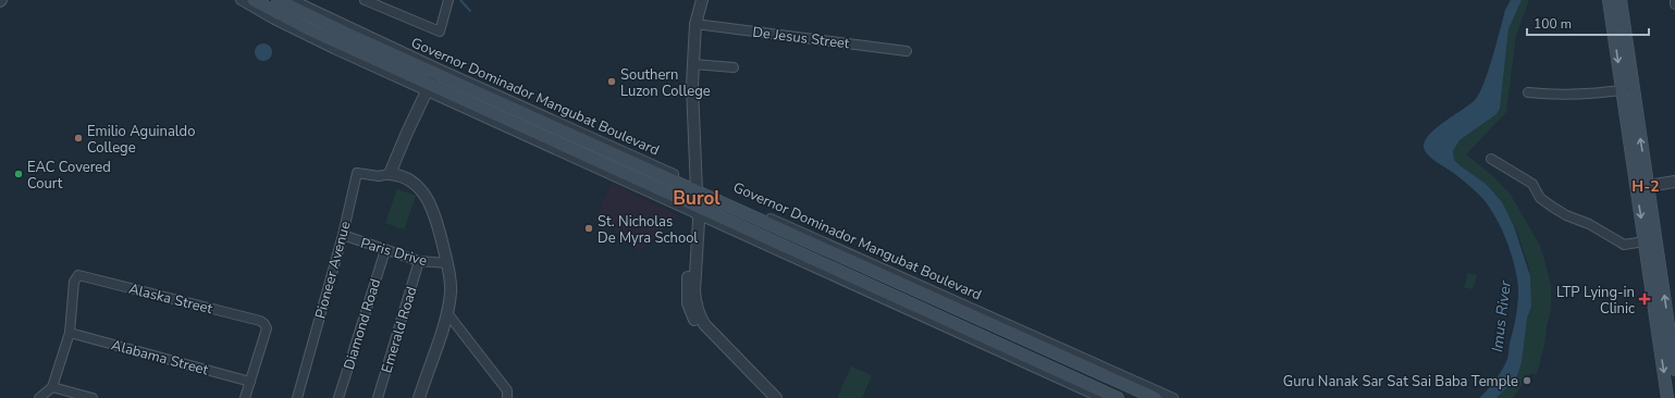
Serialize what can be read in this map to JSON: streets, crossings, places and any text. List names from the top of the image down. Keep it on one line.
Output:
{"streets":{"main road":["Governor Dominador Mangubat Boulevard"],"street":["De Jesus Street","Paris Drive","Pioneer Avenue","Alaska Street","Diamond Road","Emerald Road","Alabama Street"]},"crossings":[["Paris Drive","Pioneer Avenue"],["Paris Drive","Diamond Road"],["Paris Drive","Emerald Road"],["Alaska Street","Alabama Street"]],"districts":["H-2","Burol"],"water":["Imus River"],"places":{"other":["Southern Luzon College","Emilio Aguinaldo College","EAC Covered Court","St. Nicholas De Myra School","Guru Nanak Sar Sat Sai Baba Temple"],"health":["LTP Lying-in Clinic"]},"scale_bar":"100 m"}
